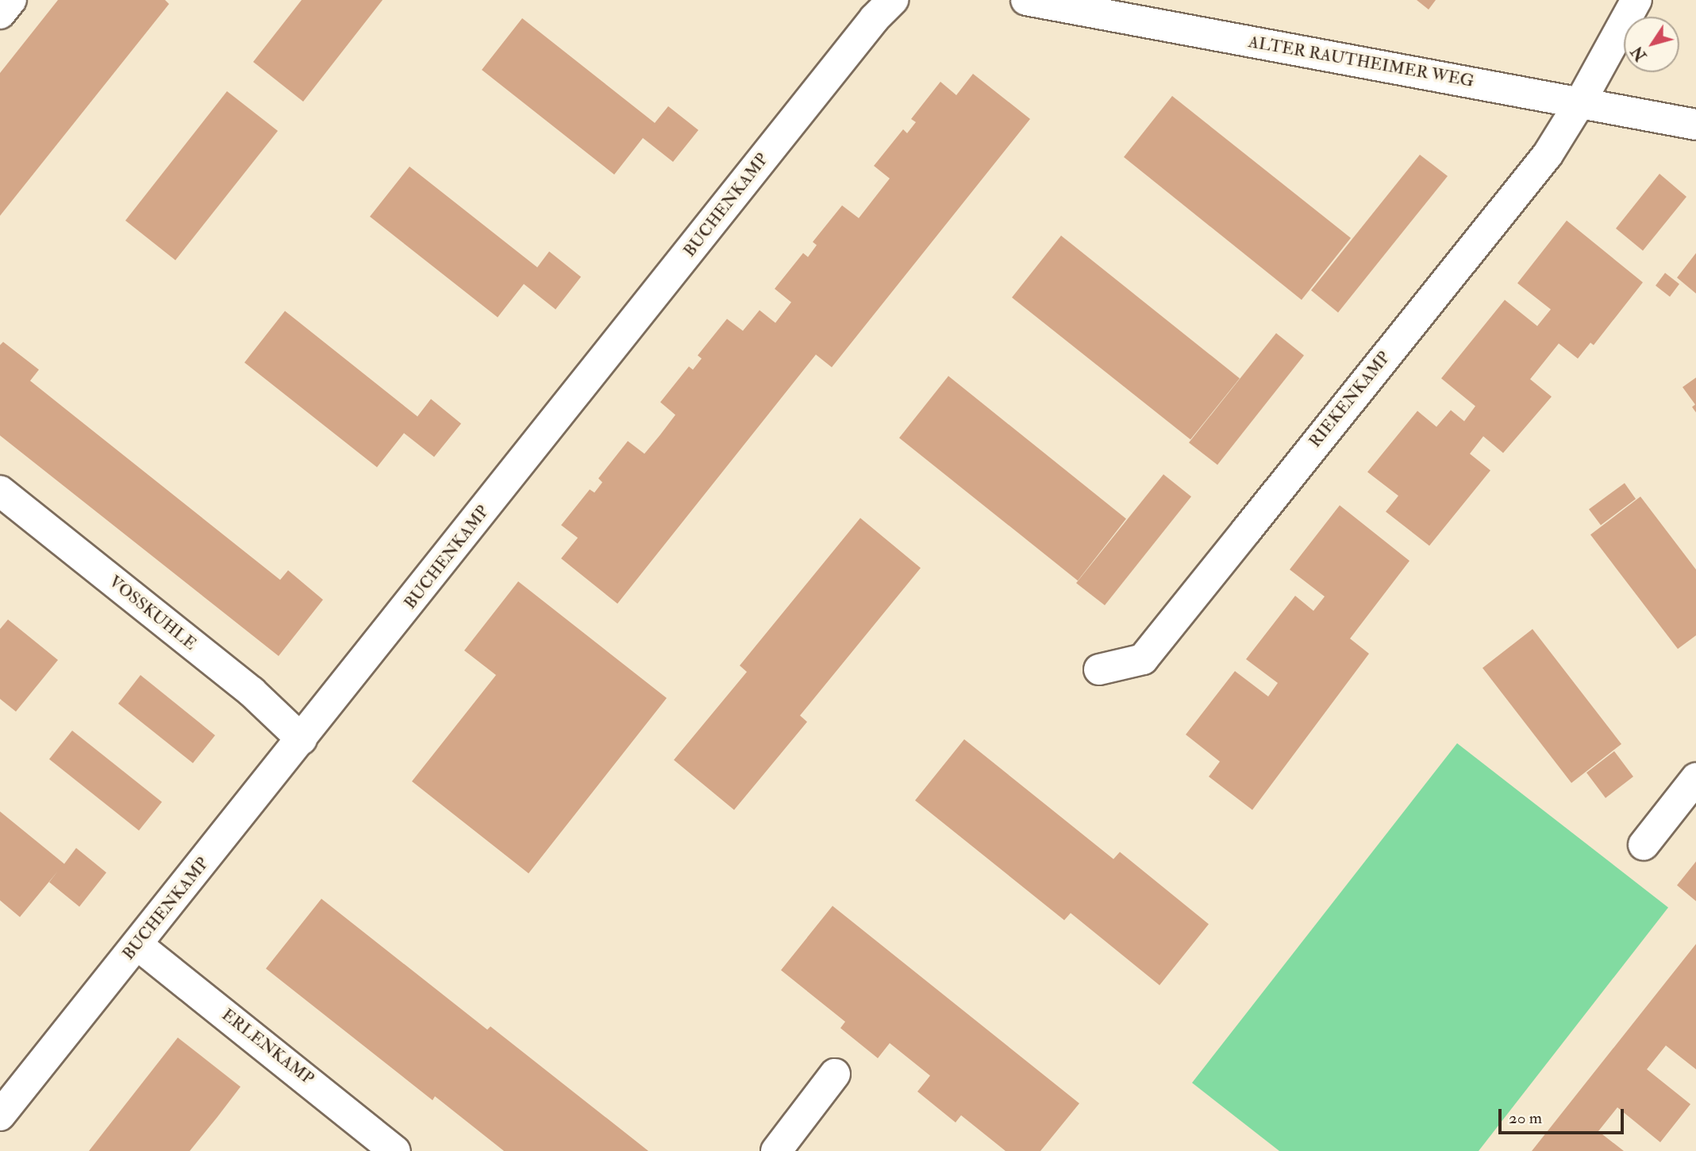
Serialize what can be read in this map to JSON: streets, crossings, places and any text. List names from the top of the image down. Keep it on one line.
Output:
{"streets":{"street":["ALTER RAUTHEIMER WEG","BUCHENKAMP","RIEKENKAMP","VOSSKUHLE","ERLENKAMP"]},"crossings":[["ALTER RAUTHEIMER WEG","RIEKENKAMP"],["BUCHENKAMP","VOSSKUHLE"],["BUCHENKAMP","ERLENKAMP"]],"scale_bar":"20 m","north":"bottom left"}
